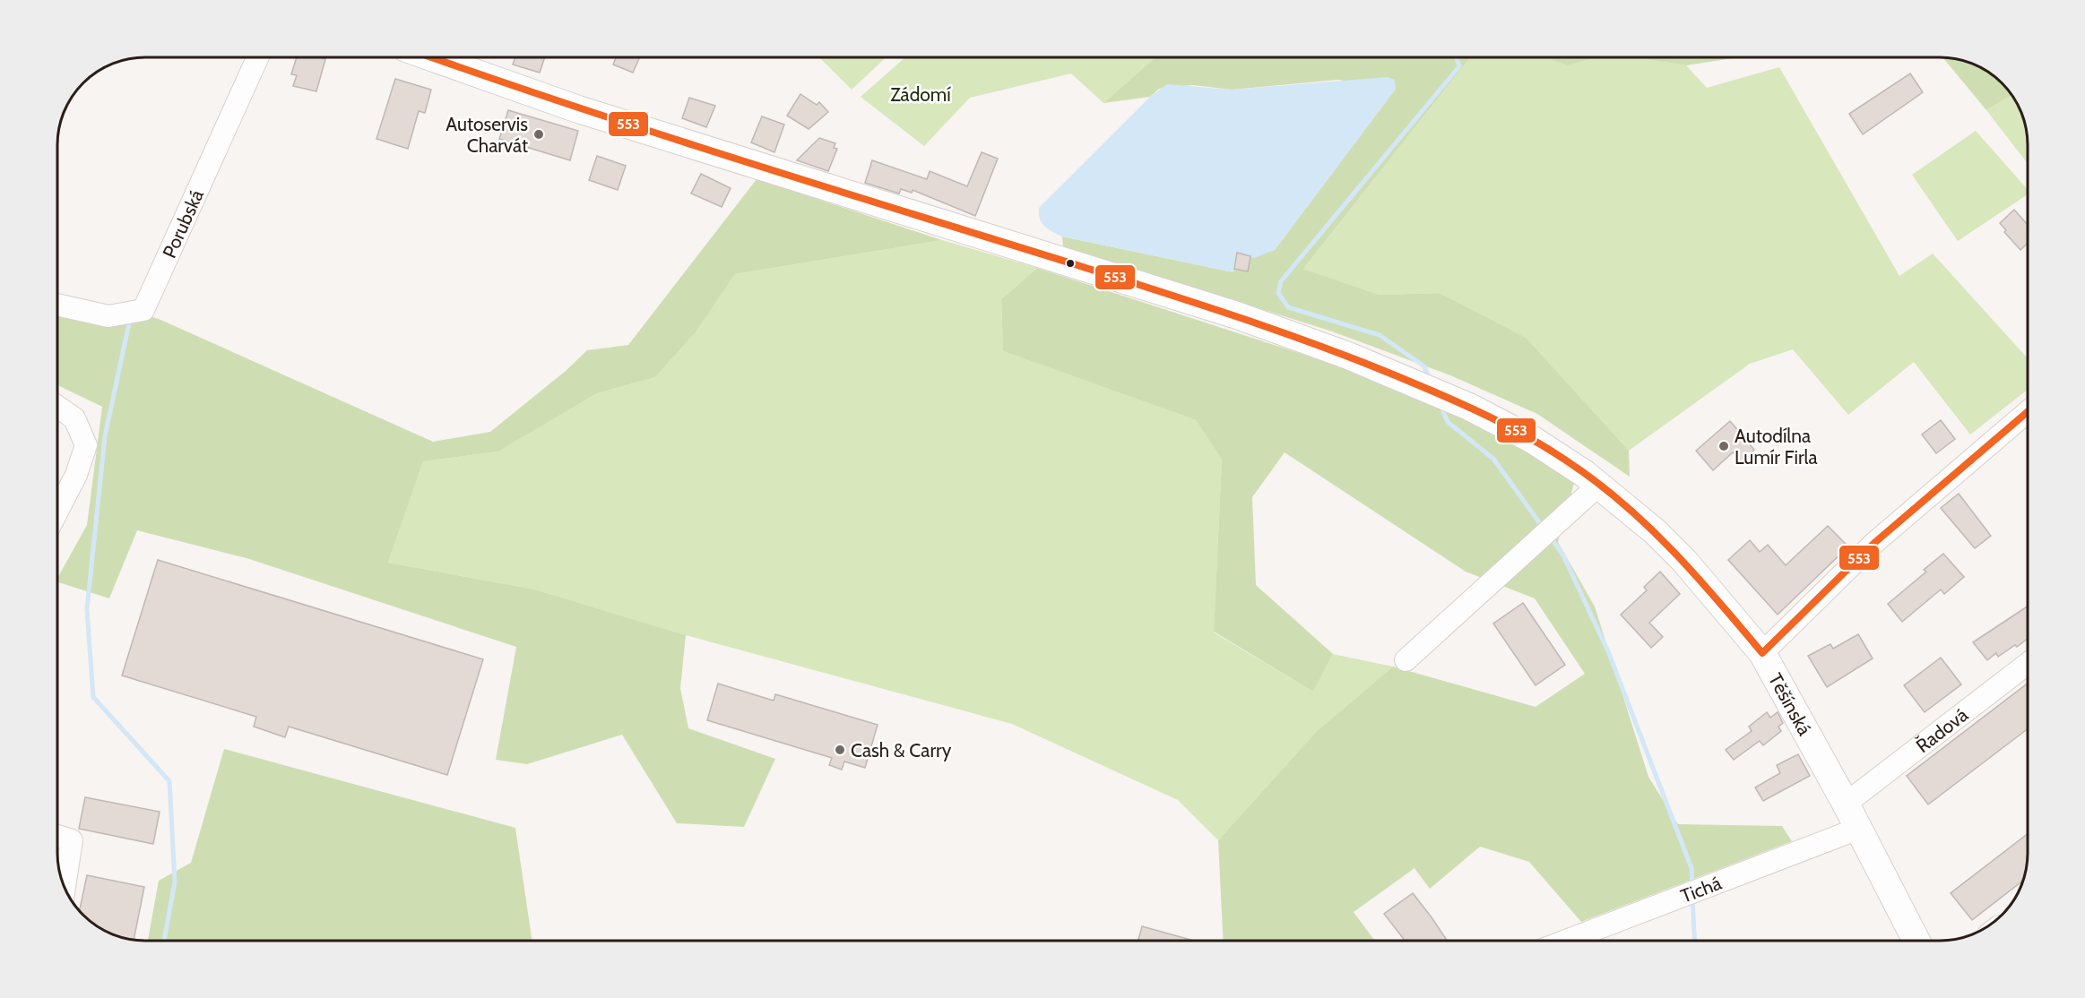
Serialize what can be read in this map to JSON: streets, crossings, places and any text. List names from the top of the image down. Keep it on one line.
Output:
{"streets":{"main road":["Těšínská"],"street":["Porubská","Řadová","Tichá"]},"crossings":[["Těšínská","Řadová"],["Těšínská","Tichá"]],"parks":["Zádomí"],"places":["Autoservis Charvát","Autodílna Lumír Firla","Cash & Carry"],"lines":["transit line 553"]}
